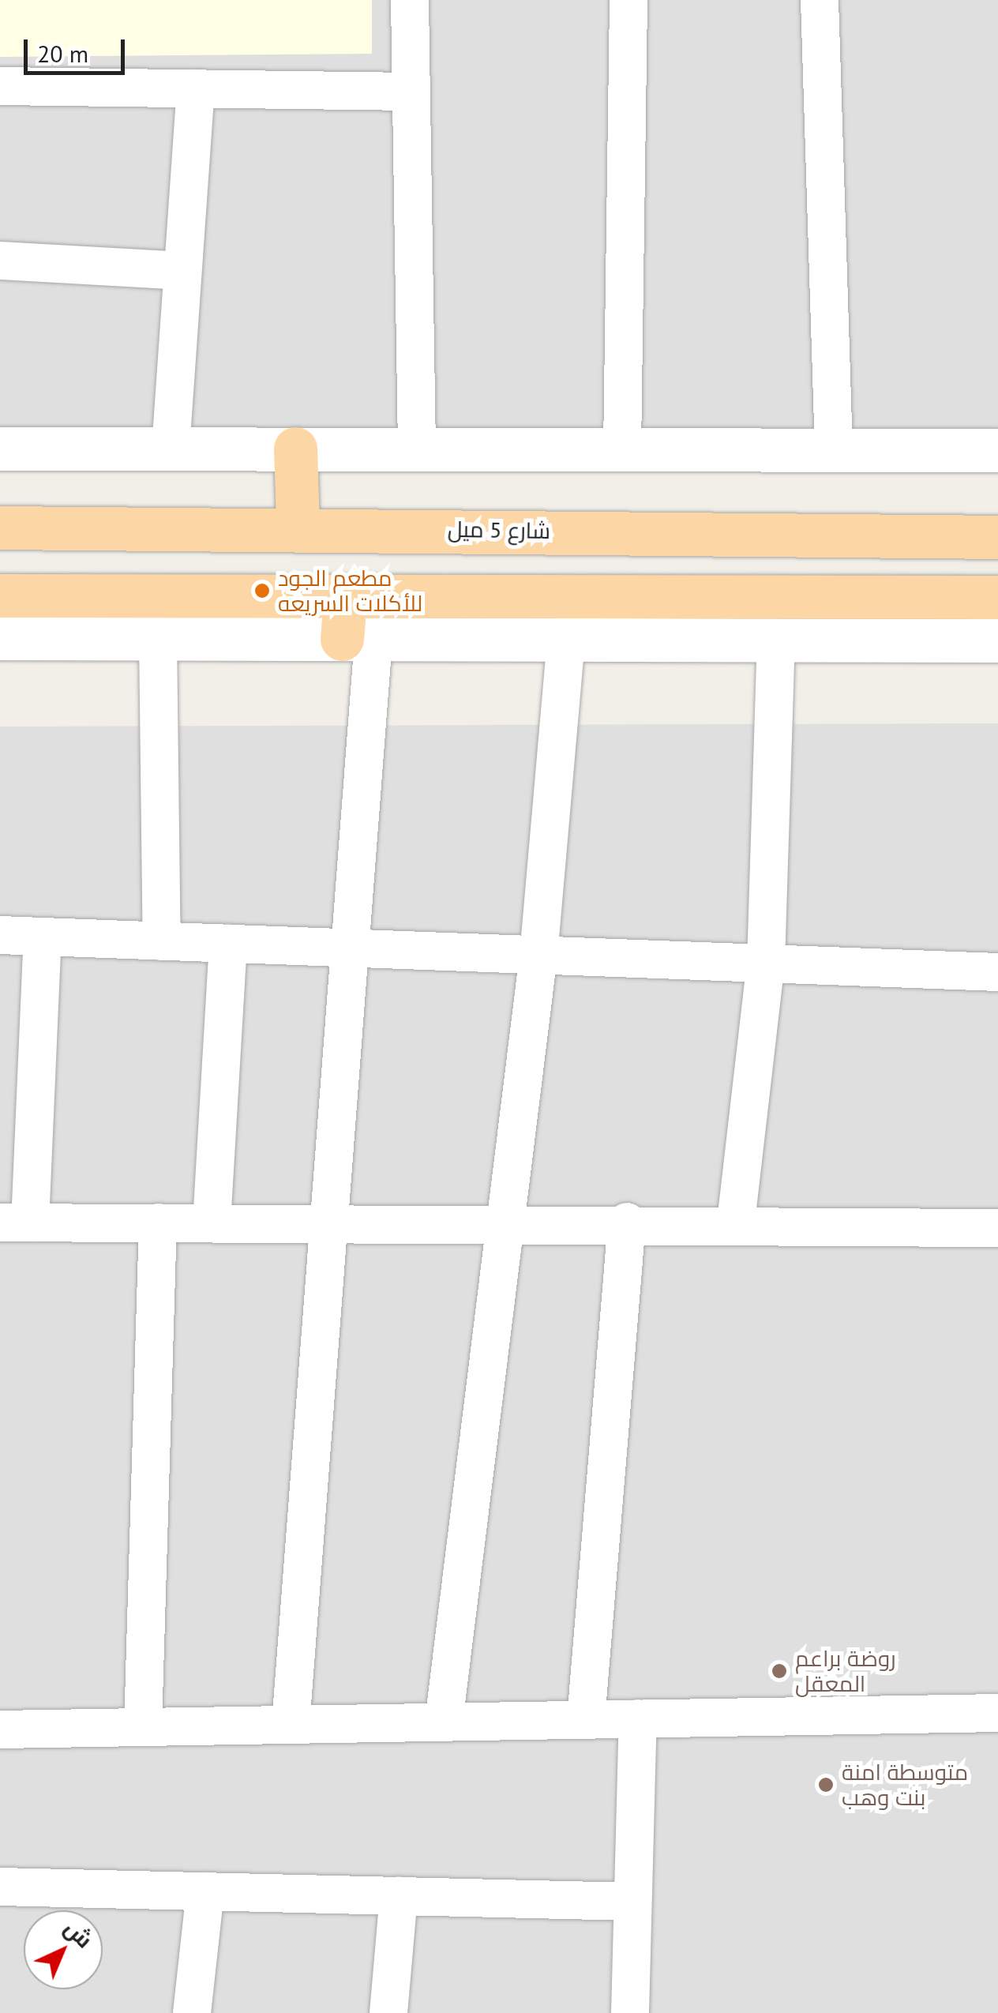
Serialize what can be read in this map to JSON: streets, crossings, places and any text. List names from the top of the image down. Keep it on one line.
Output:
{"streets":{"main road":["شارع 5 ميل"]},"places":["مطعم الجود للأكلات السريعه","روضة براعم المعقل","متوسطة امنة بنت وهب"],"scale_bar":"20 m","north":"top right"}
